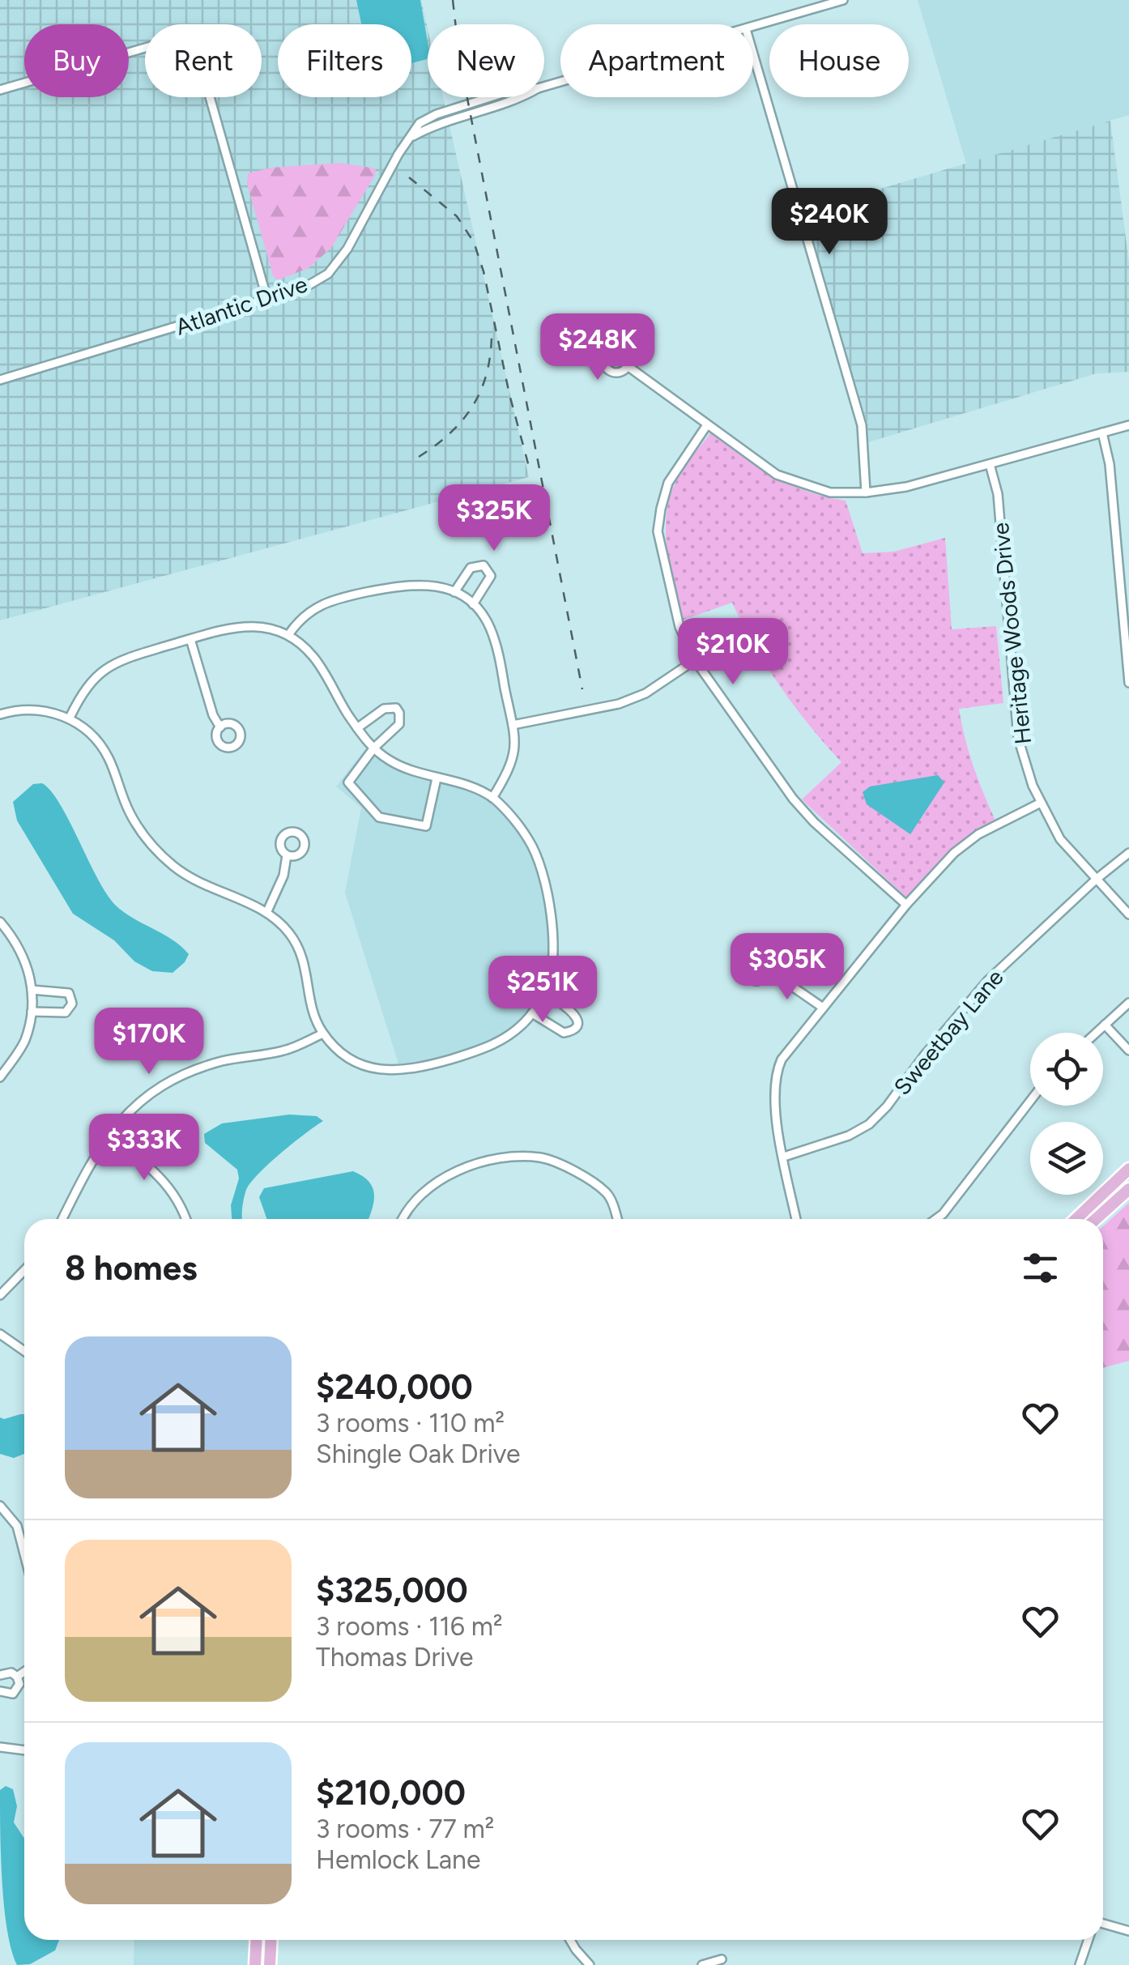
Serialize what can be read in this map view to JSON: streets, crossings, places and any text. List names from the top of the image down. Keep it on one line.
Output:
{"streets":{"street":["Atlantic Drive","Heritage Woods Drive","Sweetbay Lane"]},"crossings":[["Heritage Woods Drive","Sweetbay Lane"]],"page":{"chip":["Buy","Rent","Filters","New","Apartment","House"],"price":["$240K","$248K","$325K","$210K","$305K","$251K","$170K","$333K"],"heading":"8 homes","list":[{"name":"$240,000","note":"3 rooms · 110 m² · Shingle Oak Drive"},{"name":"$325,000","note":"3 rooms · 116 m² · Thomas Drive"},{"name":"$210,000","note":"3 rooms · 77 m² · Hemlock Lane"}]}}
